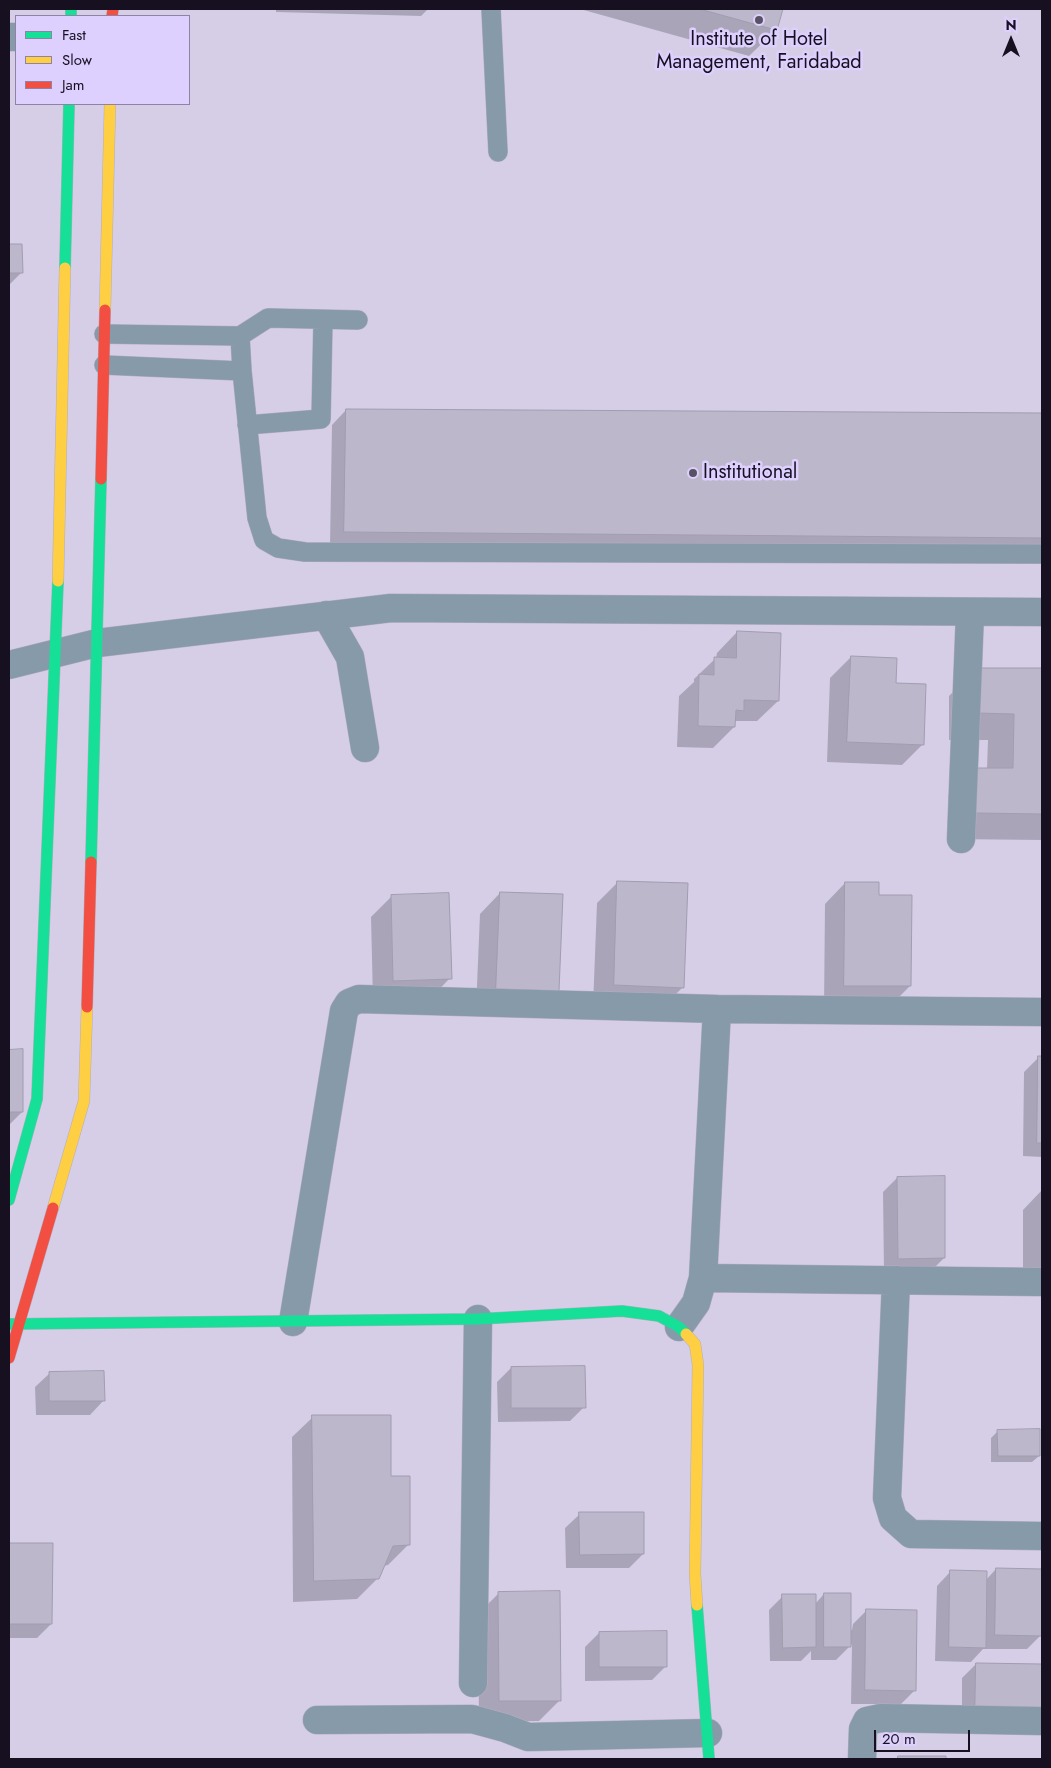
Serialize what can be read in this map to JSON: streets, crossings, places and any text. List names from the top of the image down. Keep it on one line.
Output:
{"places":["Institute of Hotel Management, Faridabad","Institutional"],"legend":["Fast","Slow","Jam"],"scale_bar":"20 m","north":"top"}
